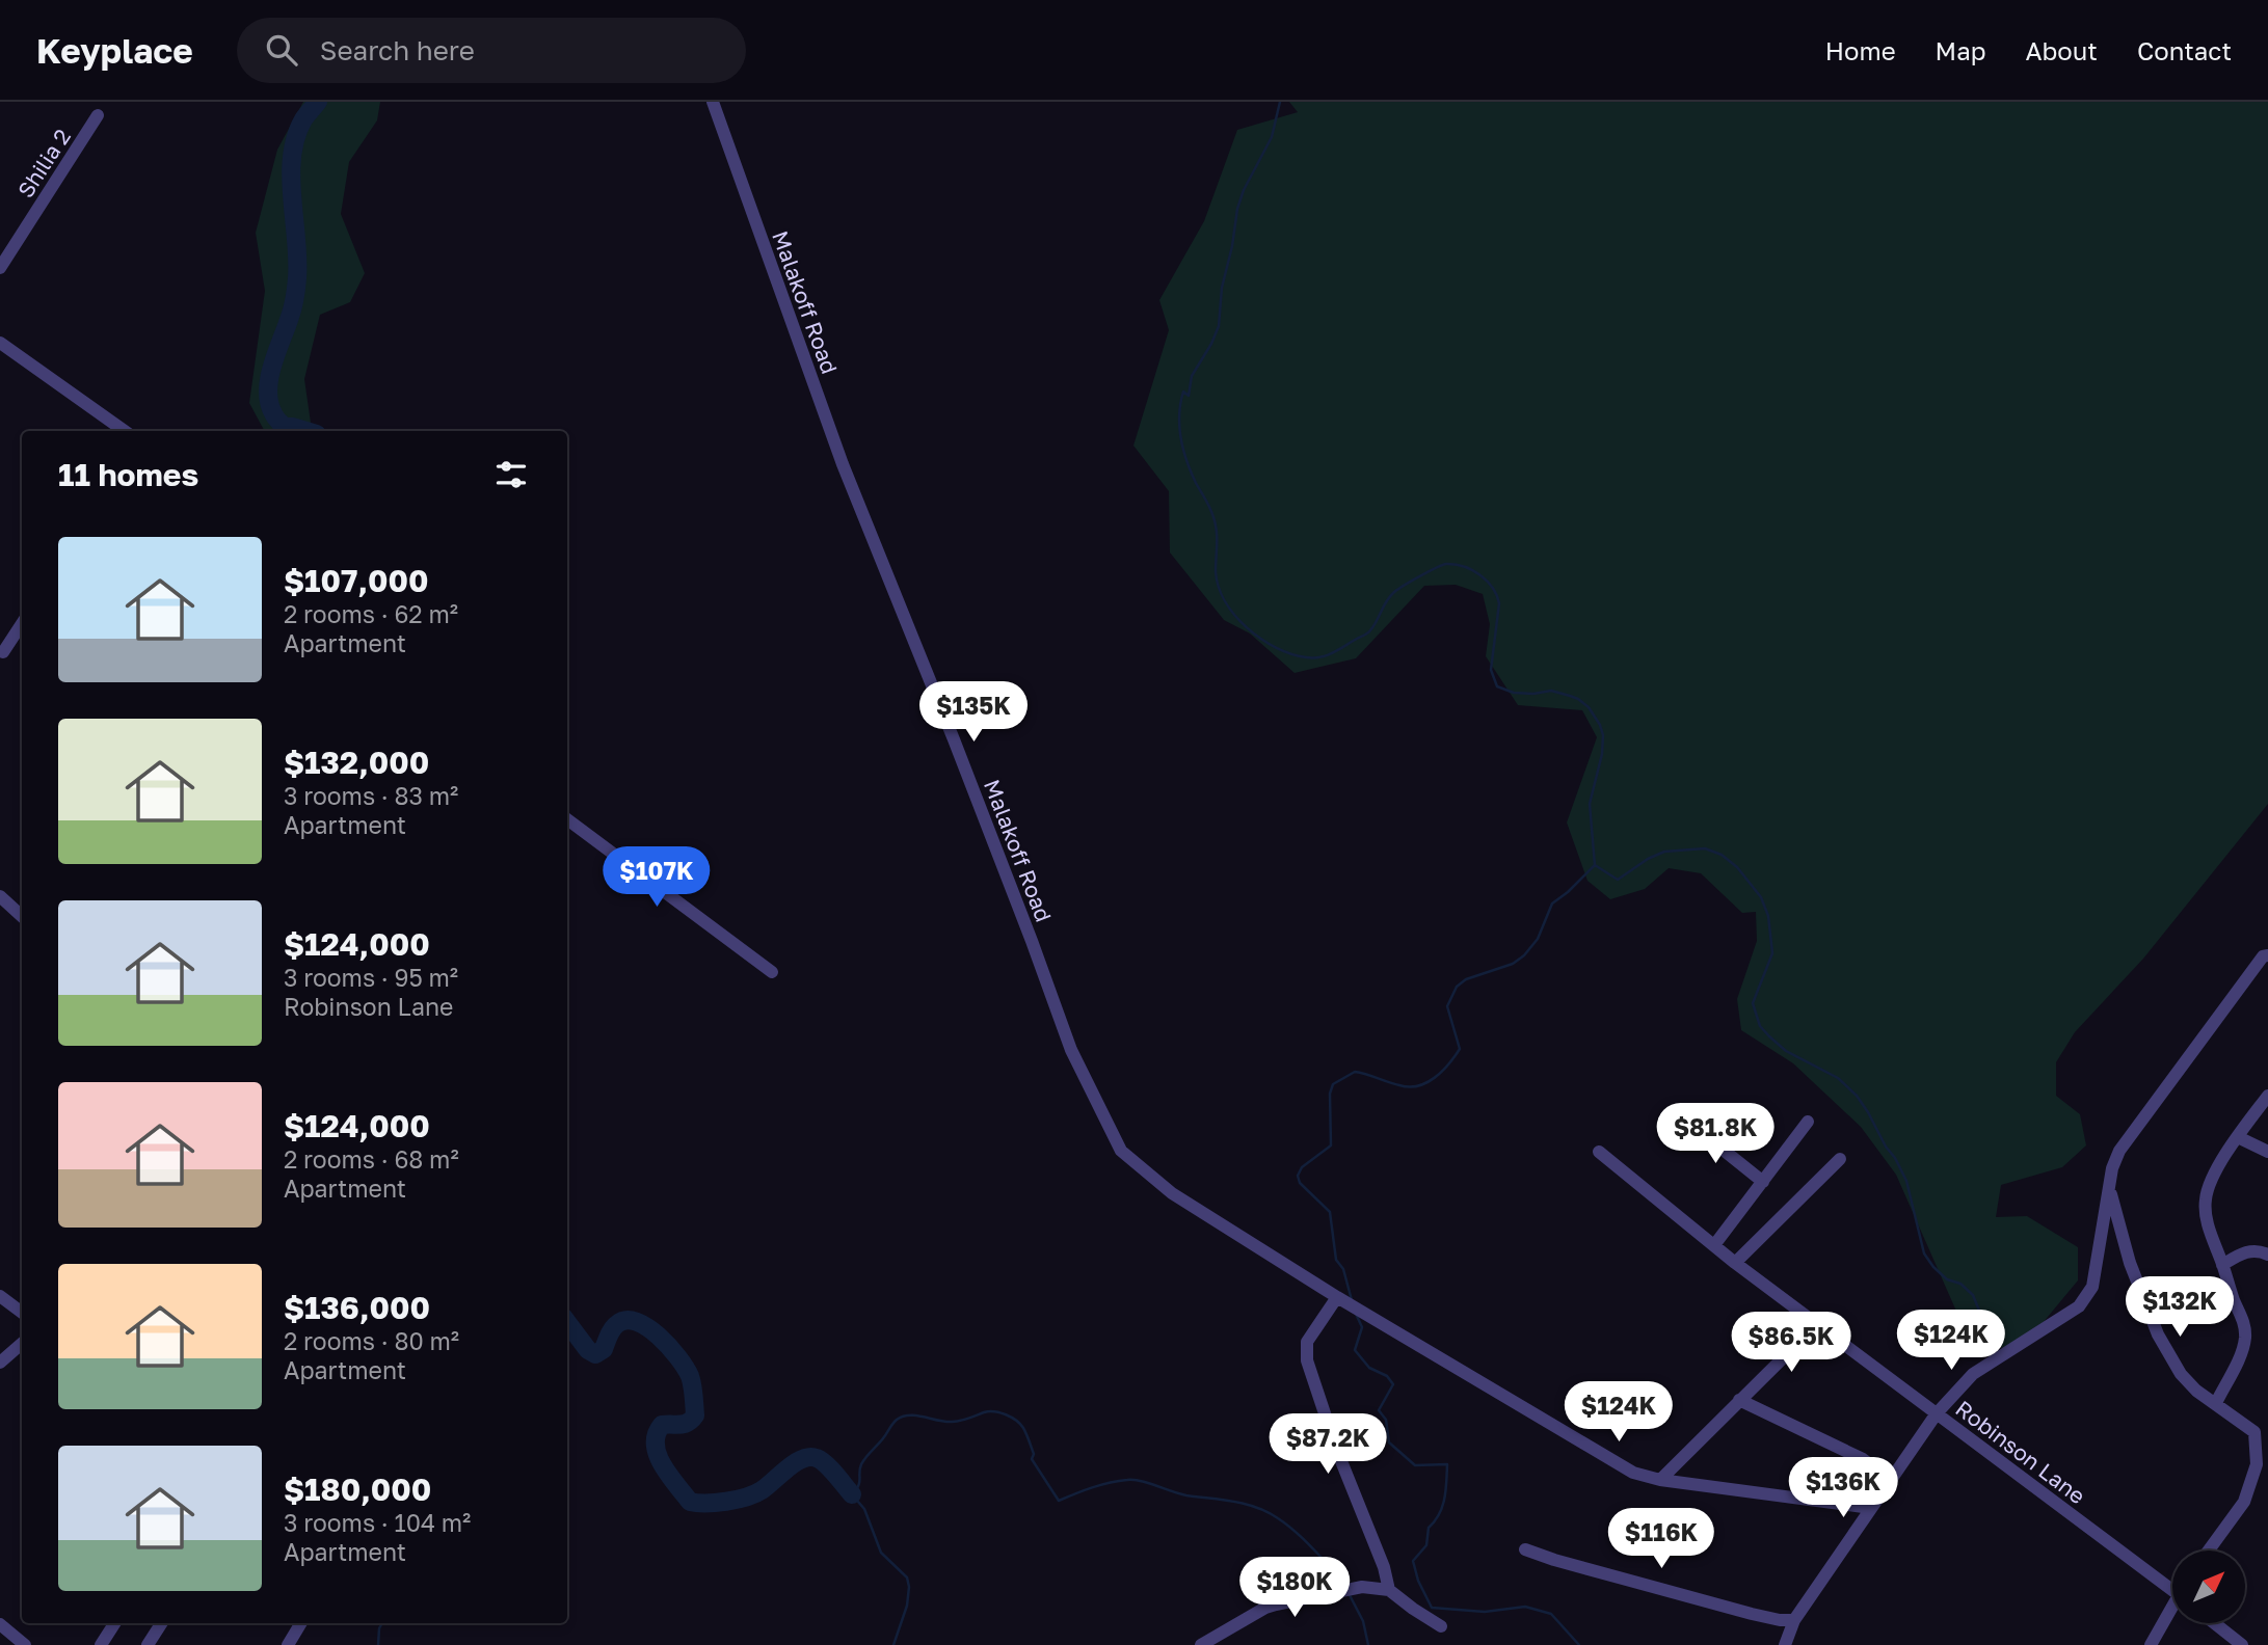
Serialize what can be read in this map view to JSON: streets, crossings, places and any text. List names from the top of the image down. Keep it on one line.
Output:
{"streets":{"street":["Shilia 2","Malakoff Road","Robinson Lane"]},"north":"top right","page":{"header":"Keyplace","search":"Search here","nav":["Home","Map","About","Contact"],"heading":"11 homes","list":[{"name":"$107,000","note":"2 rooms · 62 m² · Apartment"},{"name":"$132,000","note":"3 rooms · 83 m² · Apartment"},{"name":"$124,000","note":"3 rooms · 95 m² · Robinson Lane"},{"name":"$124,000","note":"2 rooms · 68 m² · Apartment"},{"name":"$136,000","note":"2 rooms · 80 m² · Apartment"},{"name":"$180,000","note":"3 rooms · 104 m² · Apartment"}],"price":["$135K","$107K","$81.8K","$132K","$124K","$86.5K","$124K","$87.2K","$136K","$116K","$180K"]}}
